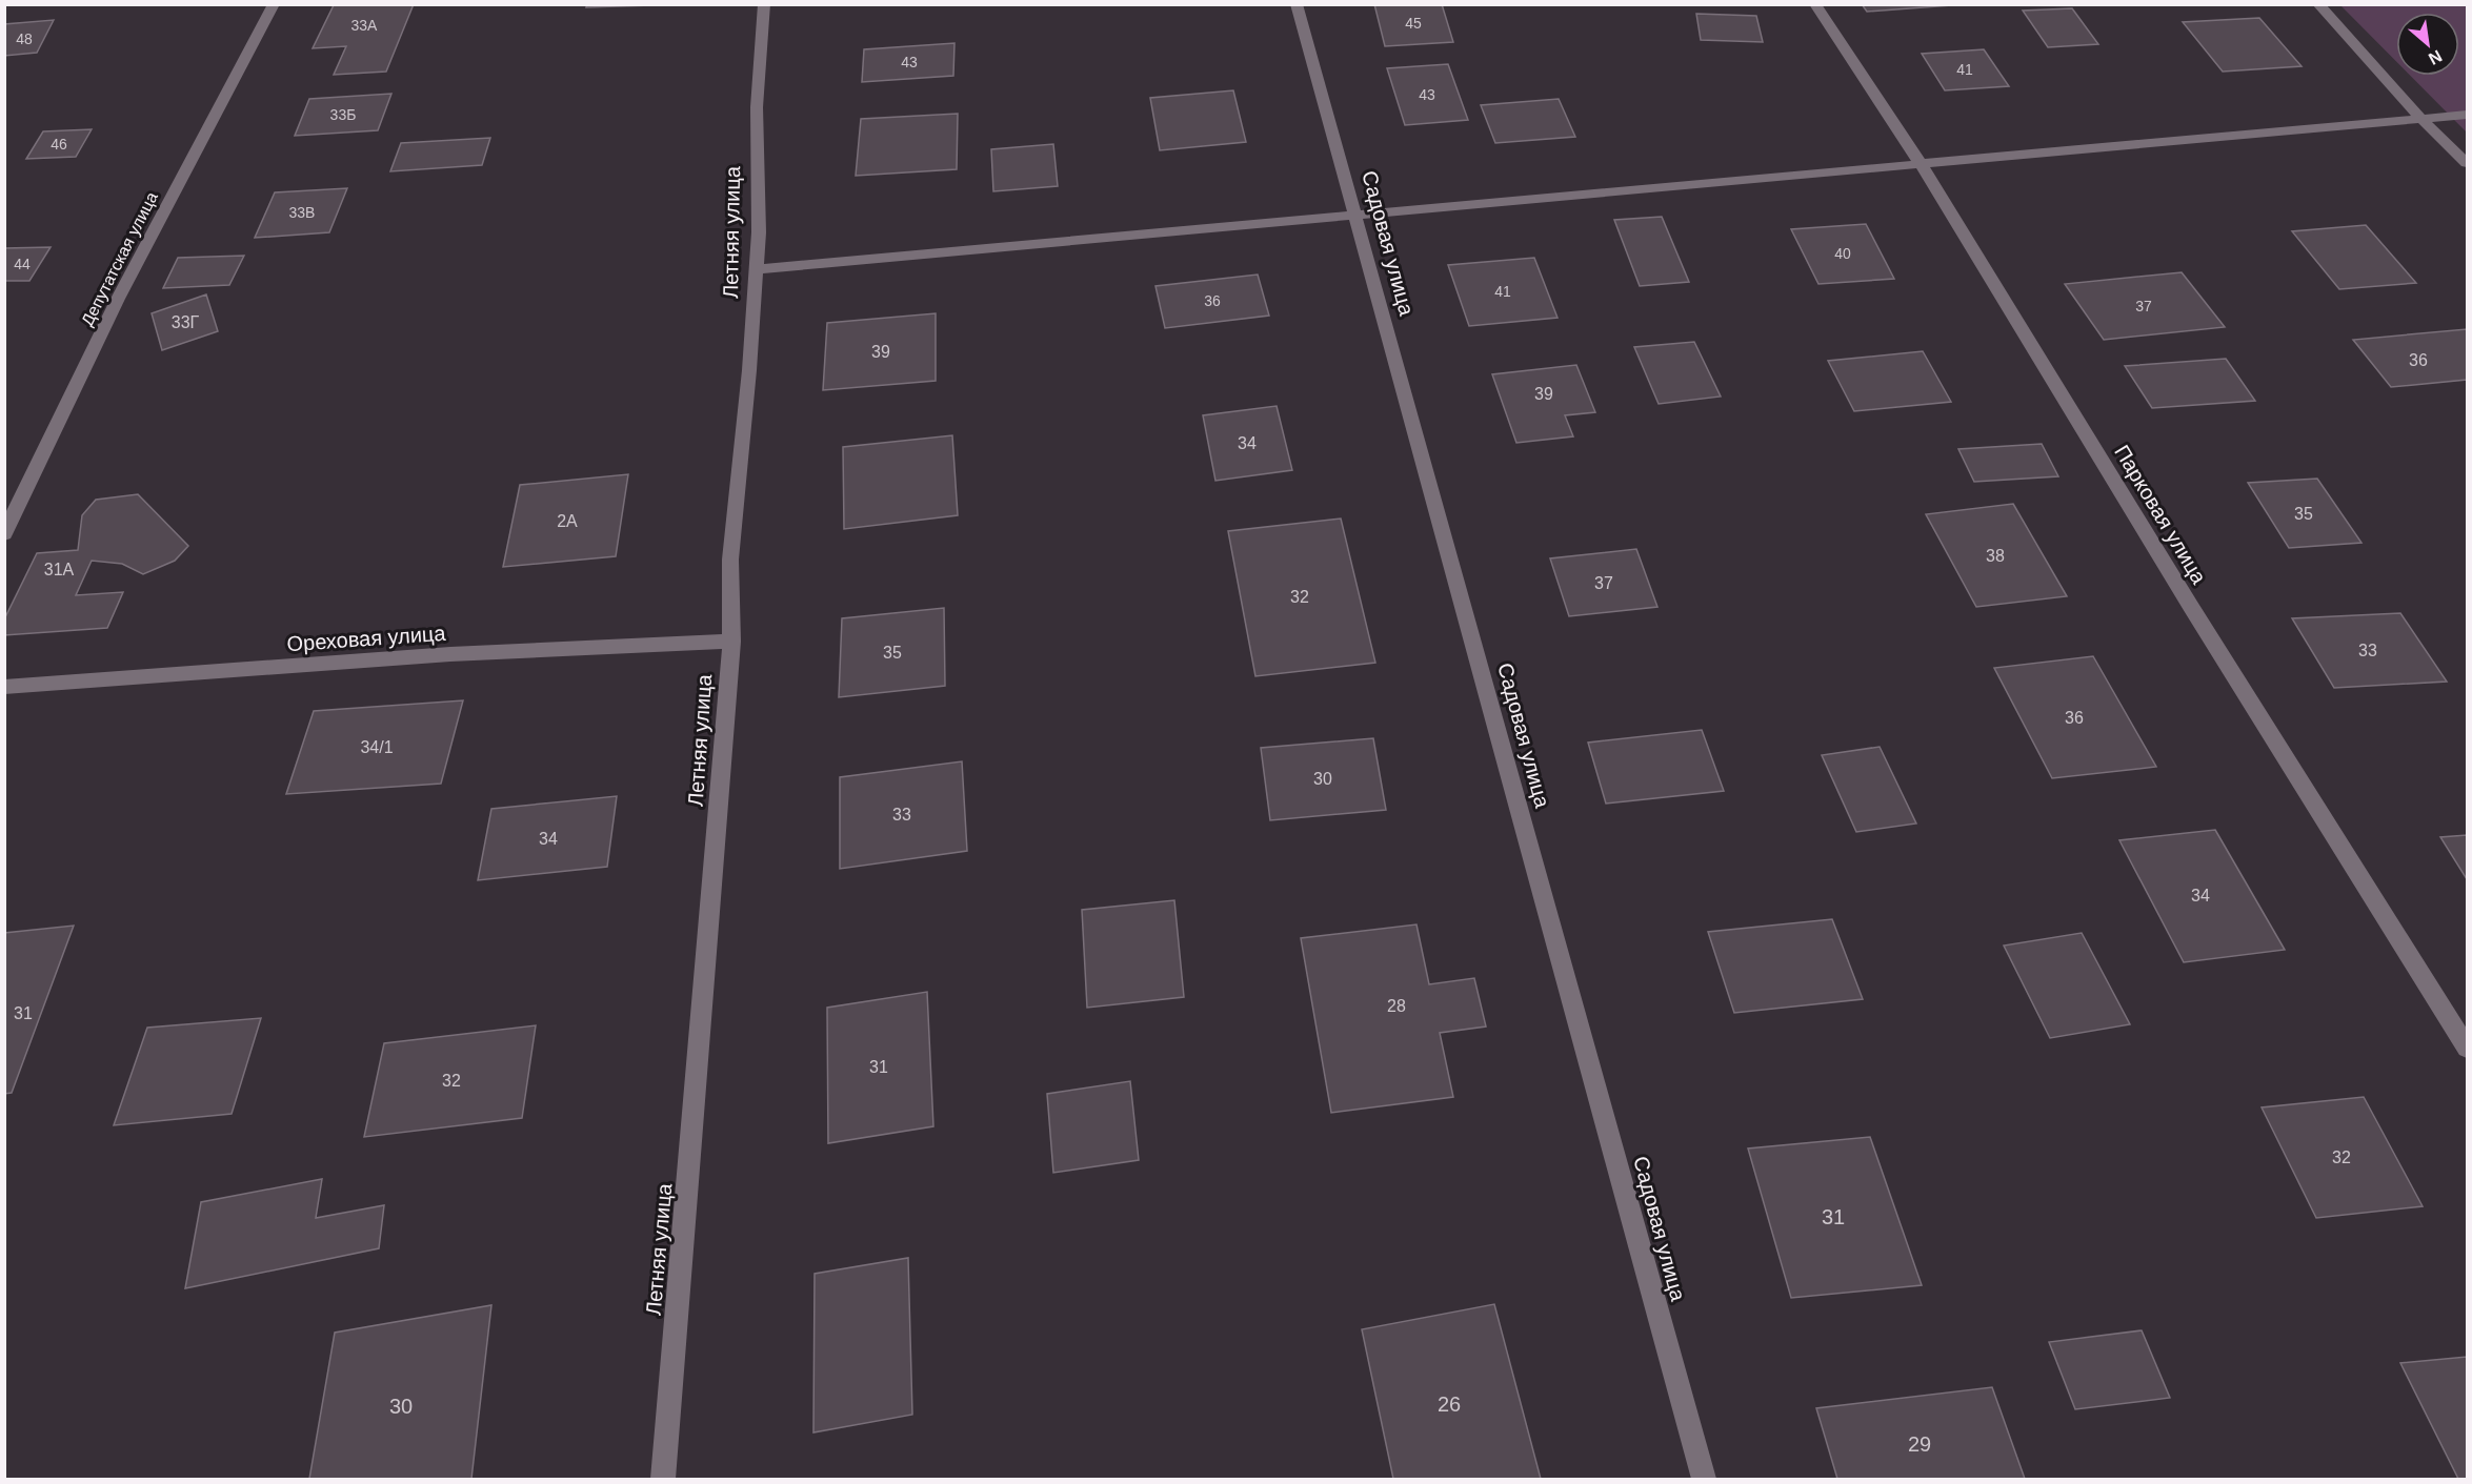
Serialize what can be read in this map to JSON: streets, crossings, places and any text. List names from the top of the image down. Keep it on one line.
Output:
{"streets":{"street":["Летняя улица","Садовая улица","Депутатская улица","Парковая улица","Ореховая улица"]},"crossings":[["Летняя улица","Ореховая улица"]],"house_numbers":["45","33А","48","43","41","43","33Б","46","33В","40","44","41","36","37","33Г","39","36","39","34","35","2А","38","31А","37","32","33","35","36","34/1","30","33","34","34","28","31","31","32","32","31","26","30","29"],"north":"bottom right"}
